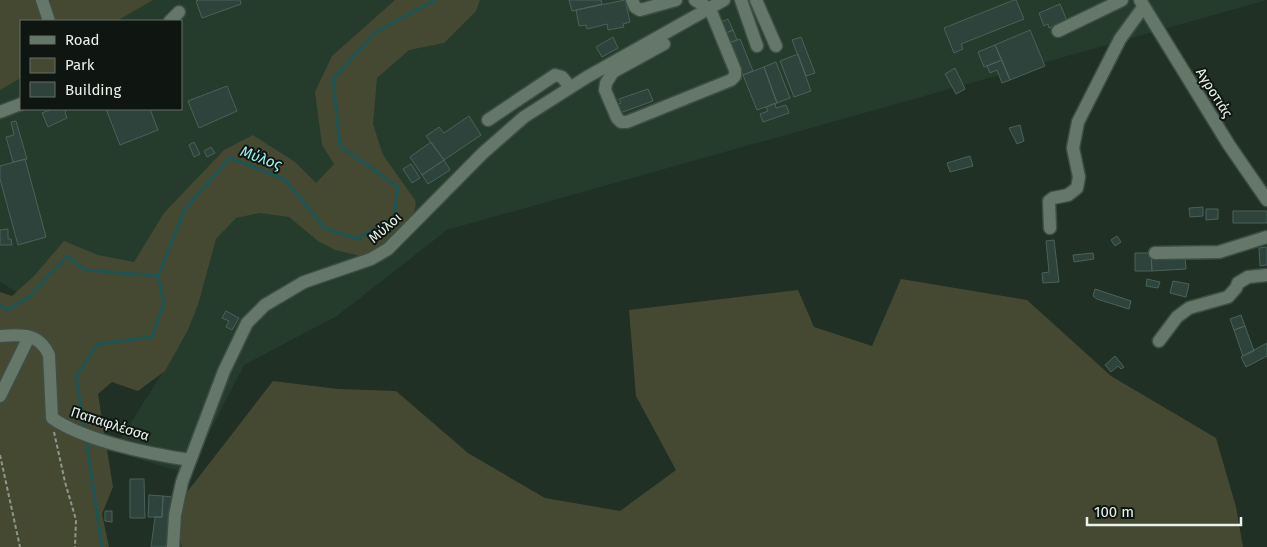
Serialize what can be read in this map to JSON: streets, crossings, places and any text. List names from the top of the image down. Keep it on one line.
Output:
{"streets":{"street":["Αγροτιάς","Μύλοι","Παπαφλέσσα"]},"crossings":[["Μύλοι","Παπαφλέσσα"]],"water":["Μύλος"],"legend":["Road","Park","Building"],"scale_bar":"100 m"}
